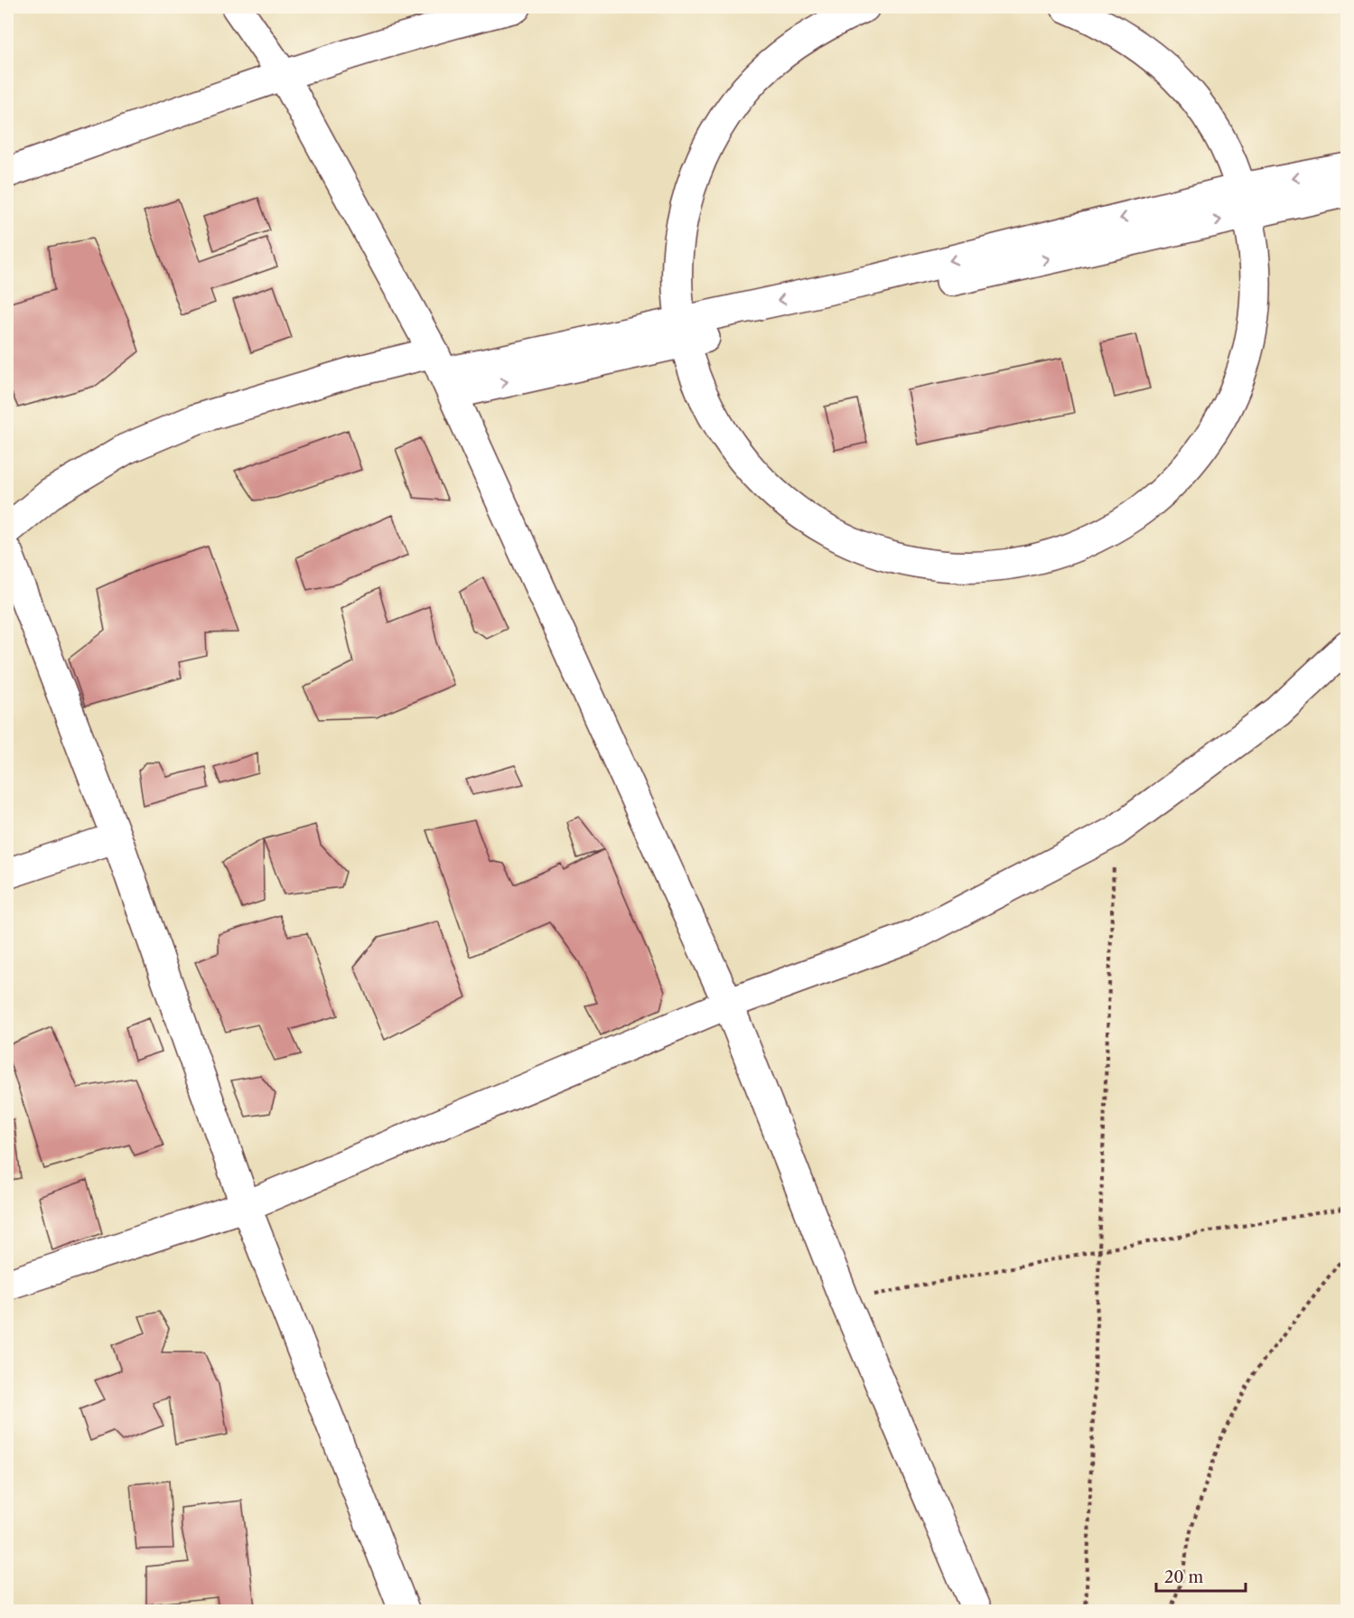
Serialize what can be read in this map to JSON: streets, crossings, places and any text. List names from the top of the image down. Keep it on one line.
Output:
{"scale_bar":"20 m"}
